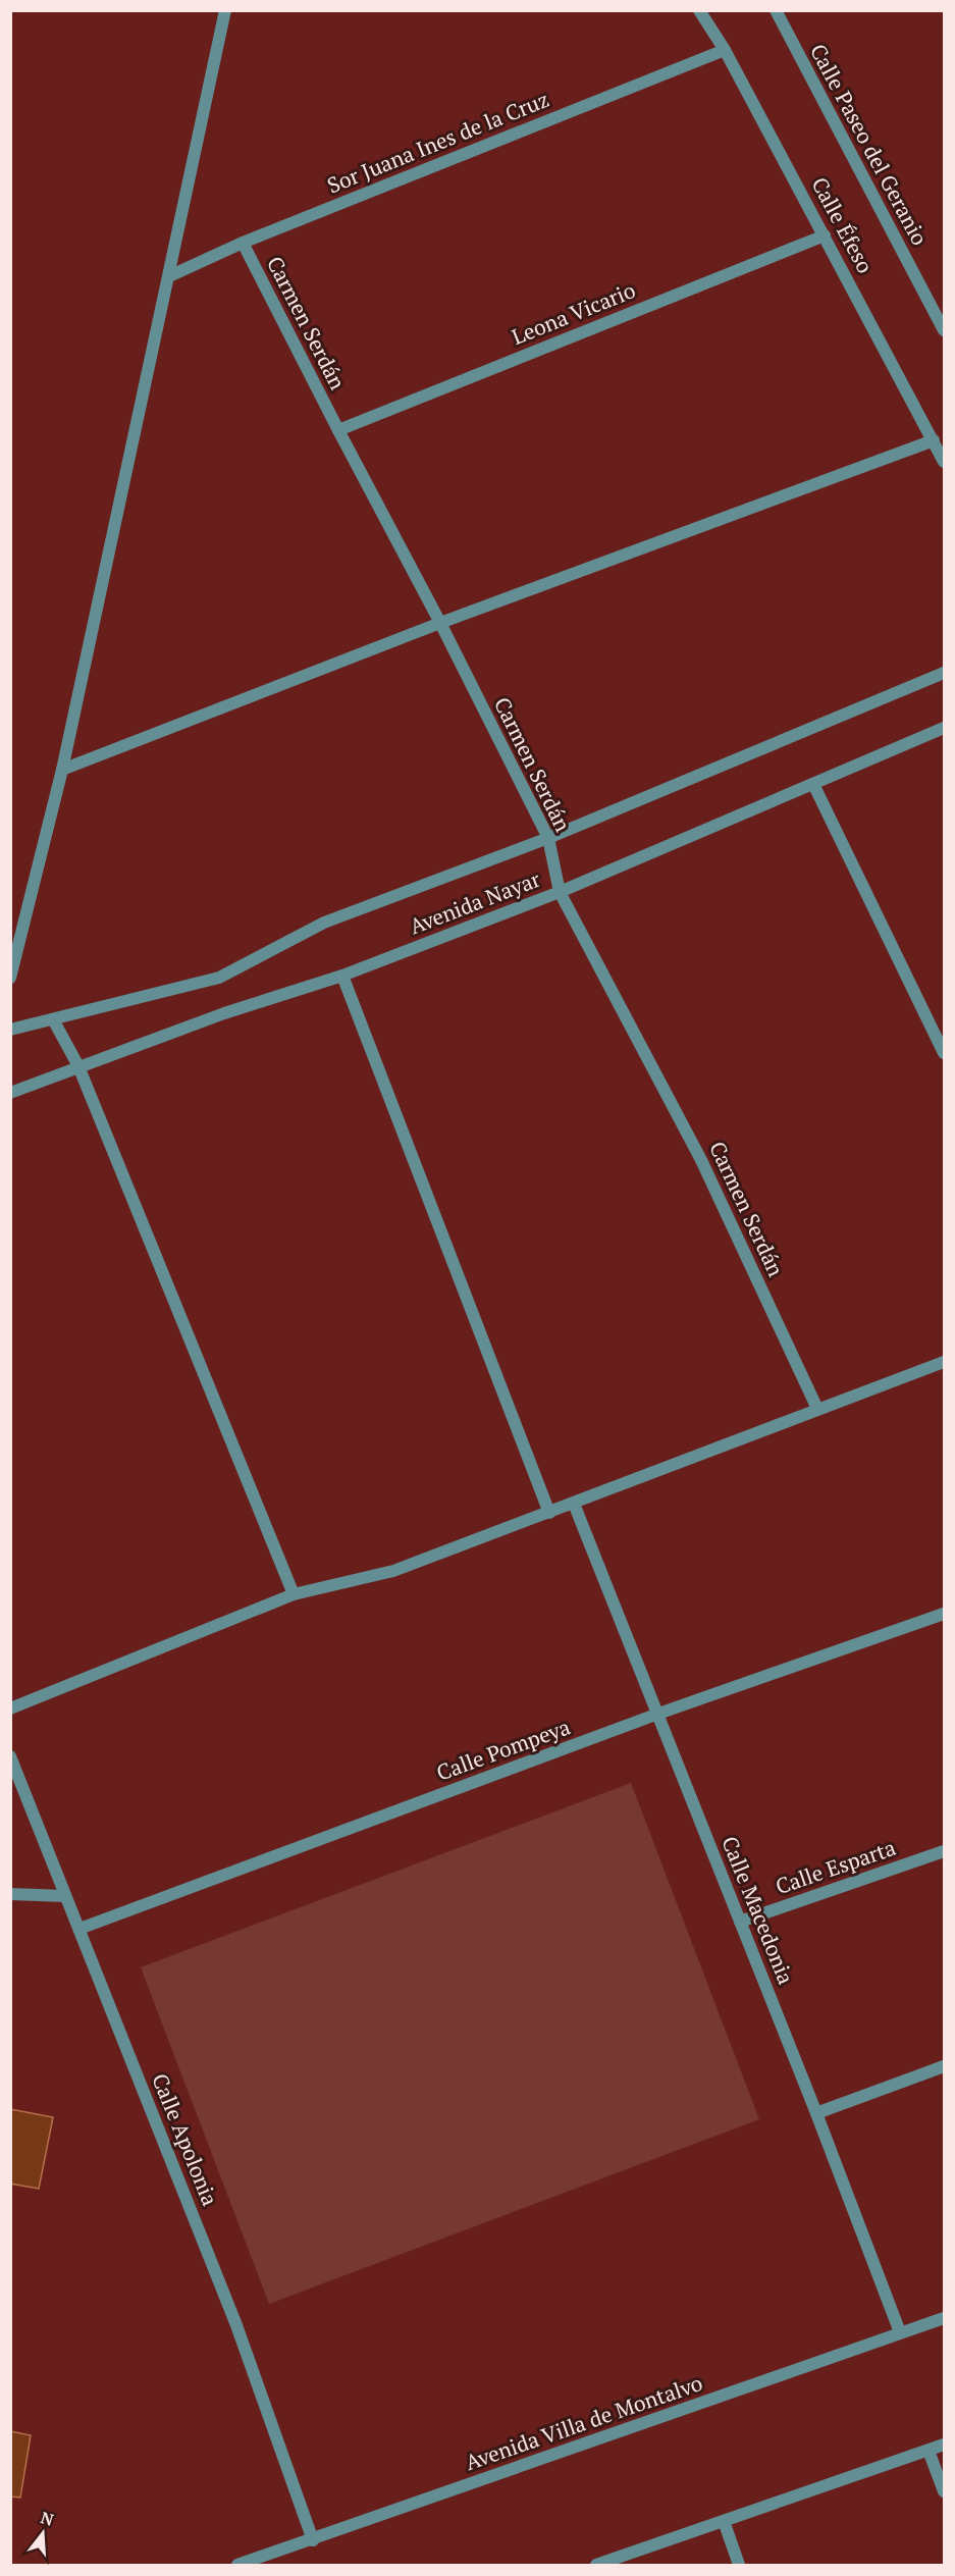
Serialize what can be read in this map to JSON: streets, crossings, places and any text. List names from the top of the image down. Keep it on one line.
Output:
{"streets":{"street":["Sor Juana Ines de la Cruz","Calle Paseo del Geranio","Calle Éfeso","Leona Vicario","Carmen Serdán","Avenida Nayar","Calle Pompeya","Calle Esparta","Calle Macedonia","Calle Apolonia","Avenida Villa de Montalvo"]},"crossings":[["Sor Juana Ines de la Cruz","Calle Éfeso"],["Sor Juana Ines de la Cruz","Carmen Serdán"],["Calle Éfeso","Leona Vicario"],["Leona Vicario","Carmen Serdán"],["Carmen Serdán","Avenida Nayar"],["Calle Pompeya","Calle Macedonia"],["Calle Pompeya","Calle Apolonia"],["Calle Esparta","Calle Macedonia"],["Calle Macedonia","Avenida Villa de Montalvo"],["Calle Apolonia","Avenida Villa de Montalvo"]],"north":"top"}
